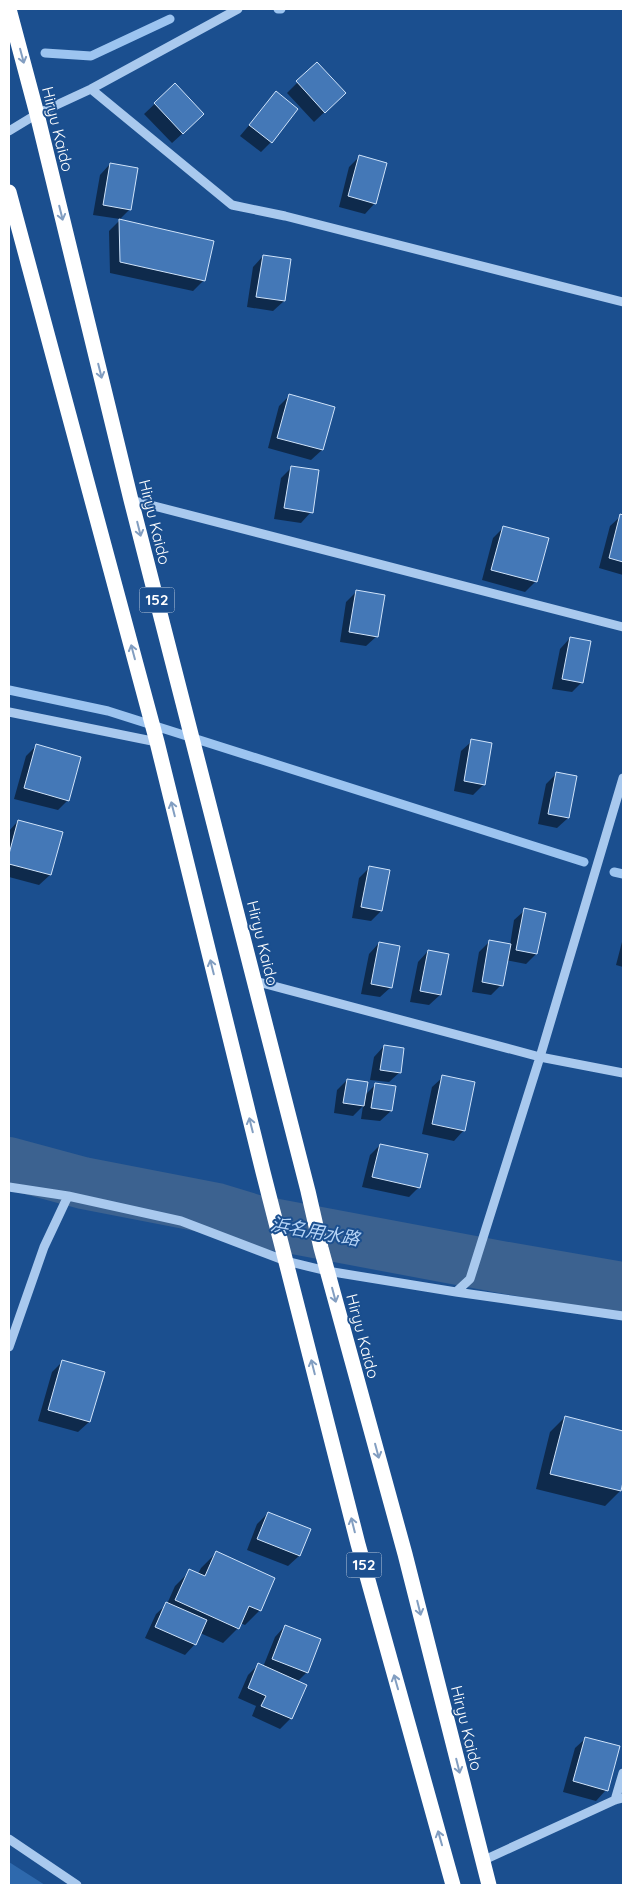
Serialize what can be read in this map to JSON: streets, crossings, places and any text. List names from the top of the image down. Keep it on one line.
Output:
{"streets":{"highway":["Hiryu Kaido","152"]},"water":["浜名用水路"]}
